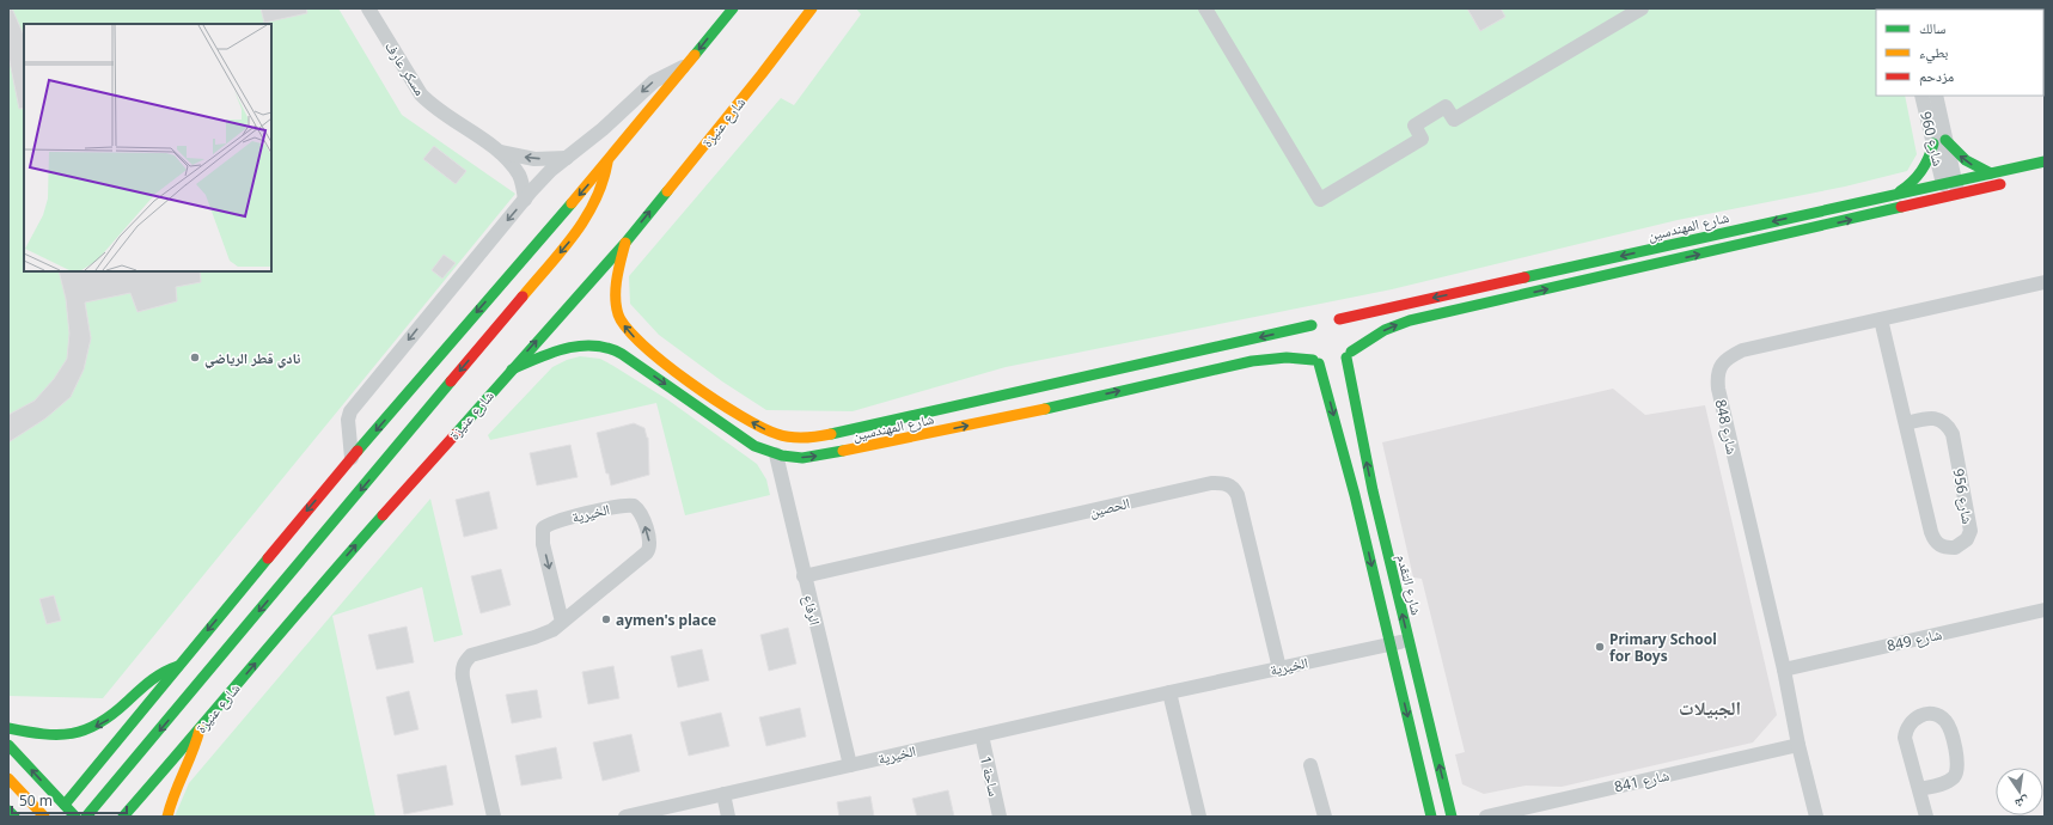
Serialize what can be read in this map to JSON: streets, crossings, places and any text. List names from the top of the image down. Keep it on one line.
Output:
{"streets":{"main road":["شارع عنيزة","شارع المهندسين","شارع التقدم"],"street":["مسكر عارف","شارع 960","شارع 848","شارع 956","الحصين","الخيرية","الرفاع","شارع 849","ساحة 1","شارع 841"]},"crossings":[["شارع عنيزة","شارع المهندسين"],["شارع 960","شارع المهندسين"],["شارع المهندسين","شارع التقدم"],["شارع المهندسين","الرفاع"],["شارع 848","شارع 956"],["شارع 848","شارع 849"],["شارع 848","شارع 841"],["الحصين","الخيرية"],["الحصين","الرفاع"],["الخيرية","شارع التقدم"],["الخيرية","الرفاع"],["الخيرية","ساحة 1"]],"districts":["الجبيلات"],"places":["نادي قطر الرياضي","aymen's place","Primary School for Boys"],"legend":["سالك","بطيء","مزدحم"],"scale_bar":"50 m","north":"bottom"}
